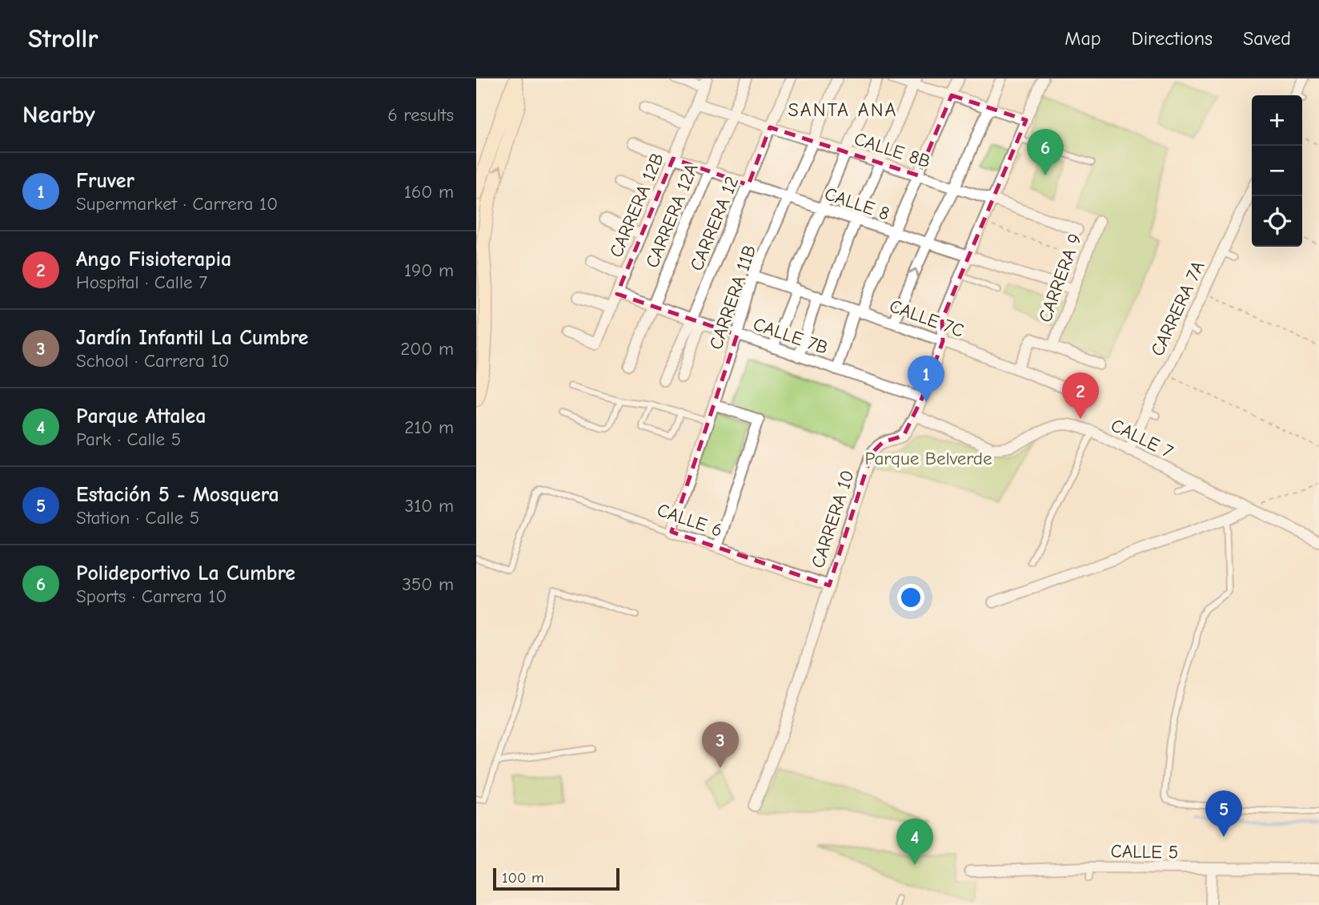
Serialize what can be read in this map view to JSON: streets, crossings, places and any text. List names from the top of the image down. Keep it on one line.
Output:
{"streets":{"street":["CALLE 8B","CALLE 8","CARRERA 12B","CARRERA 12A","CARRERA 12","CARRERA 9","CARRERA 11B","CARRERA 7A","CALLE 7C","CALLE 7B","CALLE 7","CARRERA 10","CALLE 6","CALLE 5"]},"crossings":[["CALLE 8B","CARRERA 12B"],["CALLE 8B","CARRERA 12A"],["CALLE 8B","CARRERA 12"],["CALLE 8B","CARRERA 11B"],["CALLE 8B","CARRERA 10"],["CALLE 8","CARRERA 12B"],["CALLE 8","CARRERA 12A"],["CALLE 8","CARRERA 12"],["CALLE 8","CARRERA 9"],["CALLE 8","CARRERA 11B"],["CALLE 8","CARRERA 10"],["CARRERA 12B","CALLE 7B"],["CARRERA 12A","CALLE 7B"],["CARRERA 12","CALLE 7B"],["CARRERA 9","CALLE 7C"],["CARRERA 11B","CALLE 7C"],["CARRERA 11B","CALLE 7B"],["CARRERA 11B","CALLE 6"],["CARRERA 7A","CALLE 7"],["CALLE 7C","CARRERA 10"],["CALLE 7B","CARRERA 10"],["CALLE 7","CARRERA 10"],["CARRERA 10","CALLE 6"]],"districts":["SANTA ANA"],"parks":["Parque Belverde"],"scale_bar":"100 m","page":{"header":"Strollr","nav":["Map","Directions","Saved"],"heading":["Nearby","6 results"],"map_buttons":["+","−"],"pins":["6","1","2","3","5","4"],"list":[{"mark":"1","name":"Fruver","note":"Supermarket · Carrera 10","value":"160 m"},{"mark":"2","name":"Ango Fisioterapia","note":"Hospital · Calle 7","value":"190 m"},{"mark":"3","name":"Jardín Infantil La Cumbre","note":"School · Carrera 10","value":"200 m"},{"mark":"4","name":"Parque Attalea","note":"Park · Calle 5","value":"210 m"},{"mark":"5","name":"Estación 5 - Mosquera","note":"Station · Calle 5","value":"310 m"},{"mark":"6","name":"Polideportivo La Cumbre","note":"Sports · Carrera 10","value":"350 m"}],"scale":"100 m"}}
